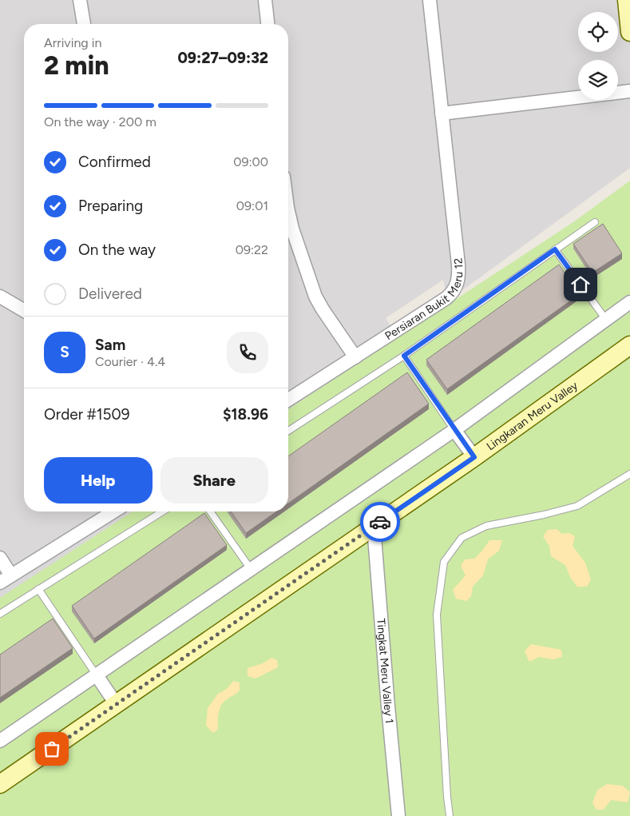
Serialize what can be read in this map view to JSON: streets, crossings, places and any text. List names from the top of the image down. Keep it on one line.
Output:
{"streets":{"street":["Persiaran Bukit Meru 12","Lingkaran Meru Valley","Tingkat Meru Valley 1"]},"crossings":[["Lingkaran Meru Valley","Tingkat Meru Valley 1"]],"page":{"heading":["2 min","Arriving in","09:27–09:32"],"panel":["Sam","Courier · 4.4","Order #1509","$18.96"],"bar":"On the way · 200 m","list":[["Confirmed","09:00"],["Preparing","09:01"],["On the way","09:22"],"Delivered"],"round":"S","buttons":["Help","Share"]}}
